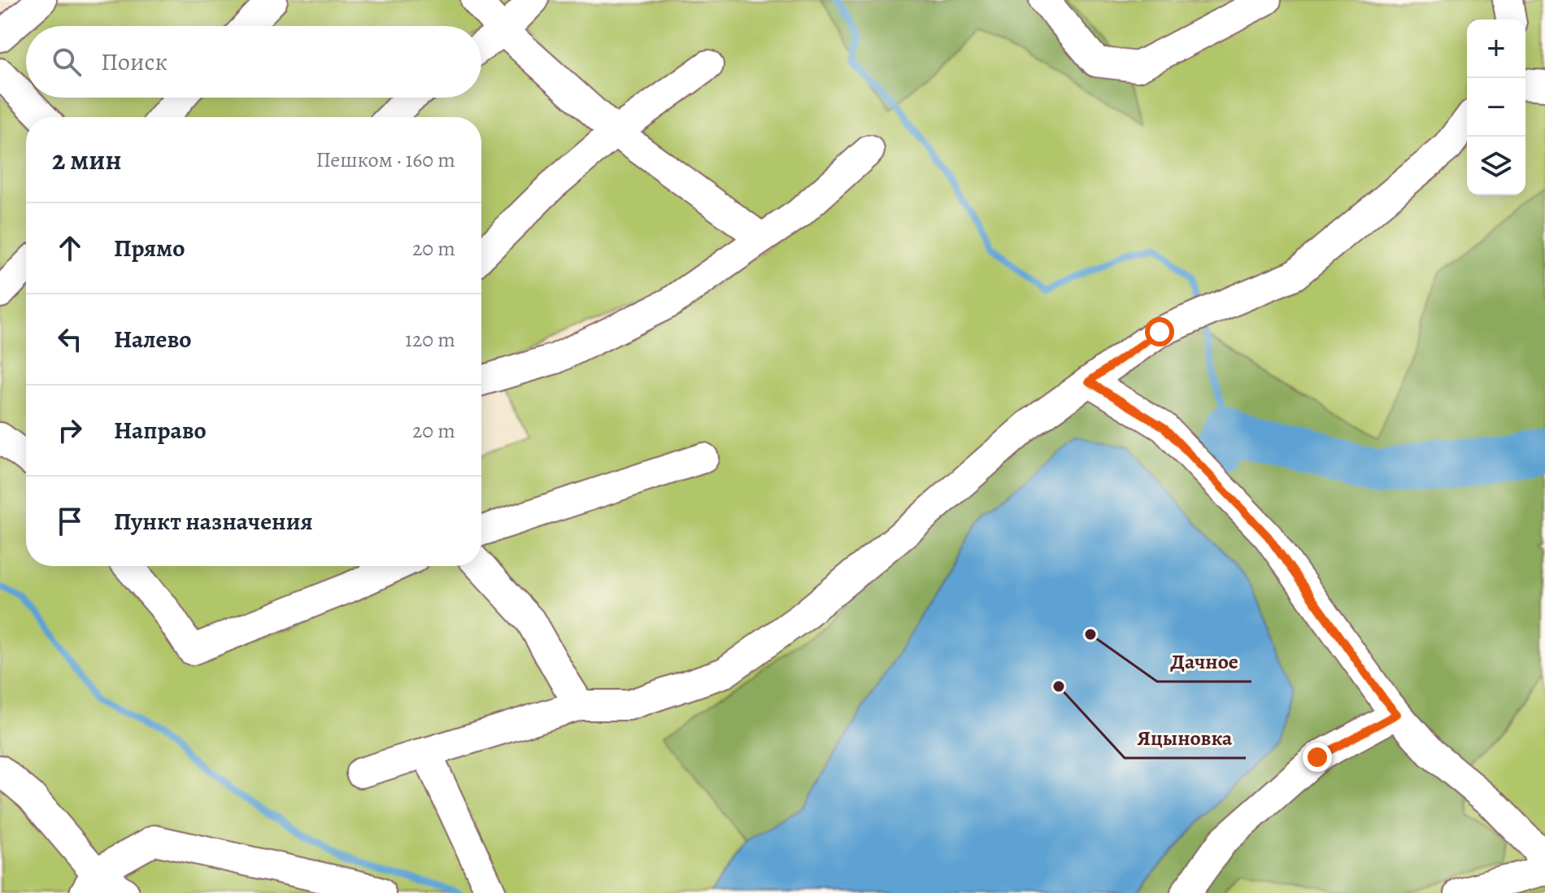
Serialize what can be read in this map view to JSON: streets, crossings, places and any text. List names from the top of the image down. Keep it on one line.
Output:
{"places":["Дачное","Яцыновка"],"page":{"map_buttons":["+","−"],"search":"Поиск","heading":["2 мин","Пешком · 160 m"],"list":[["Прямо","20 m"],["Налево","120 m"],["Направо","20 m"],"Пункт назначения"]}}
